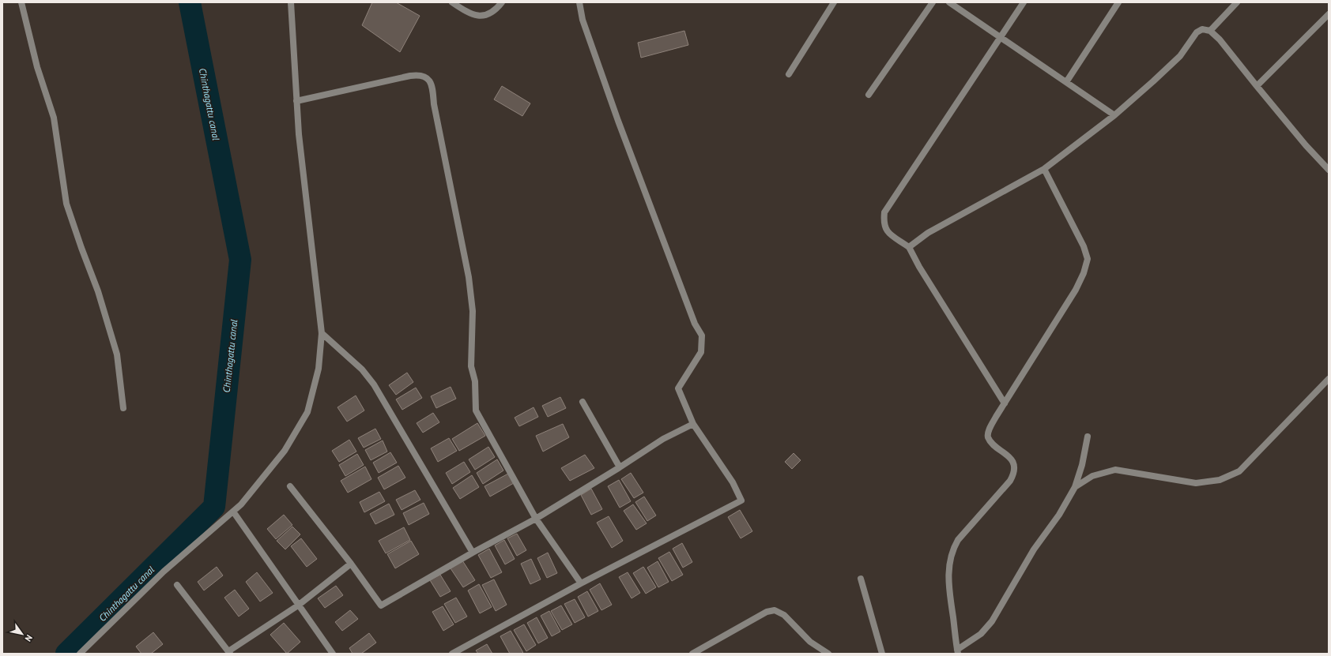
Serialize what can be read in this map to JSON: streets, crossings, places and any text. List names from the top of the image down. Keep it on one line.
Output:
{"water":["Chinthagattu canal"],"north":"bottom right"}
